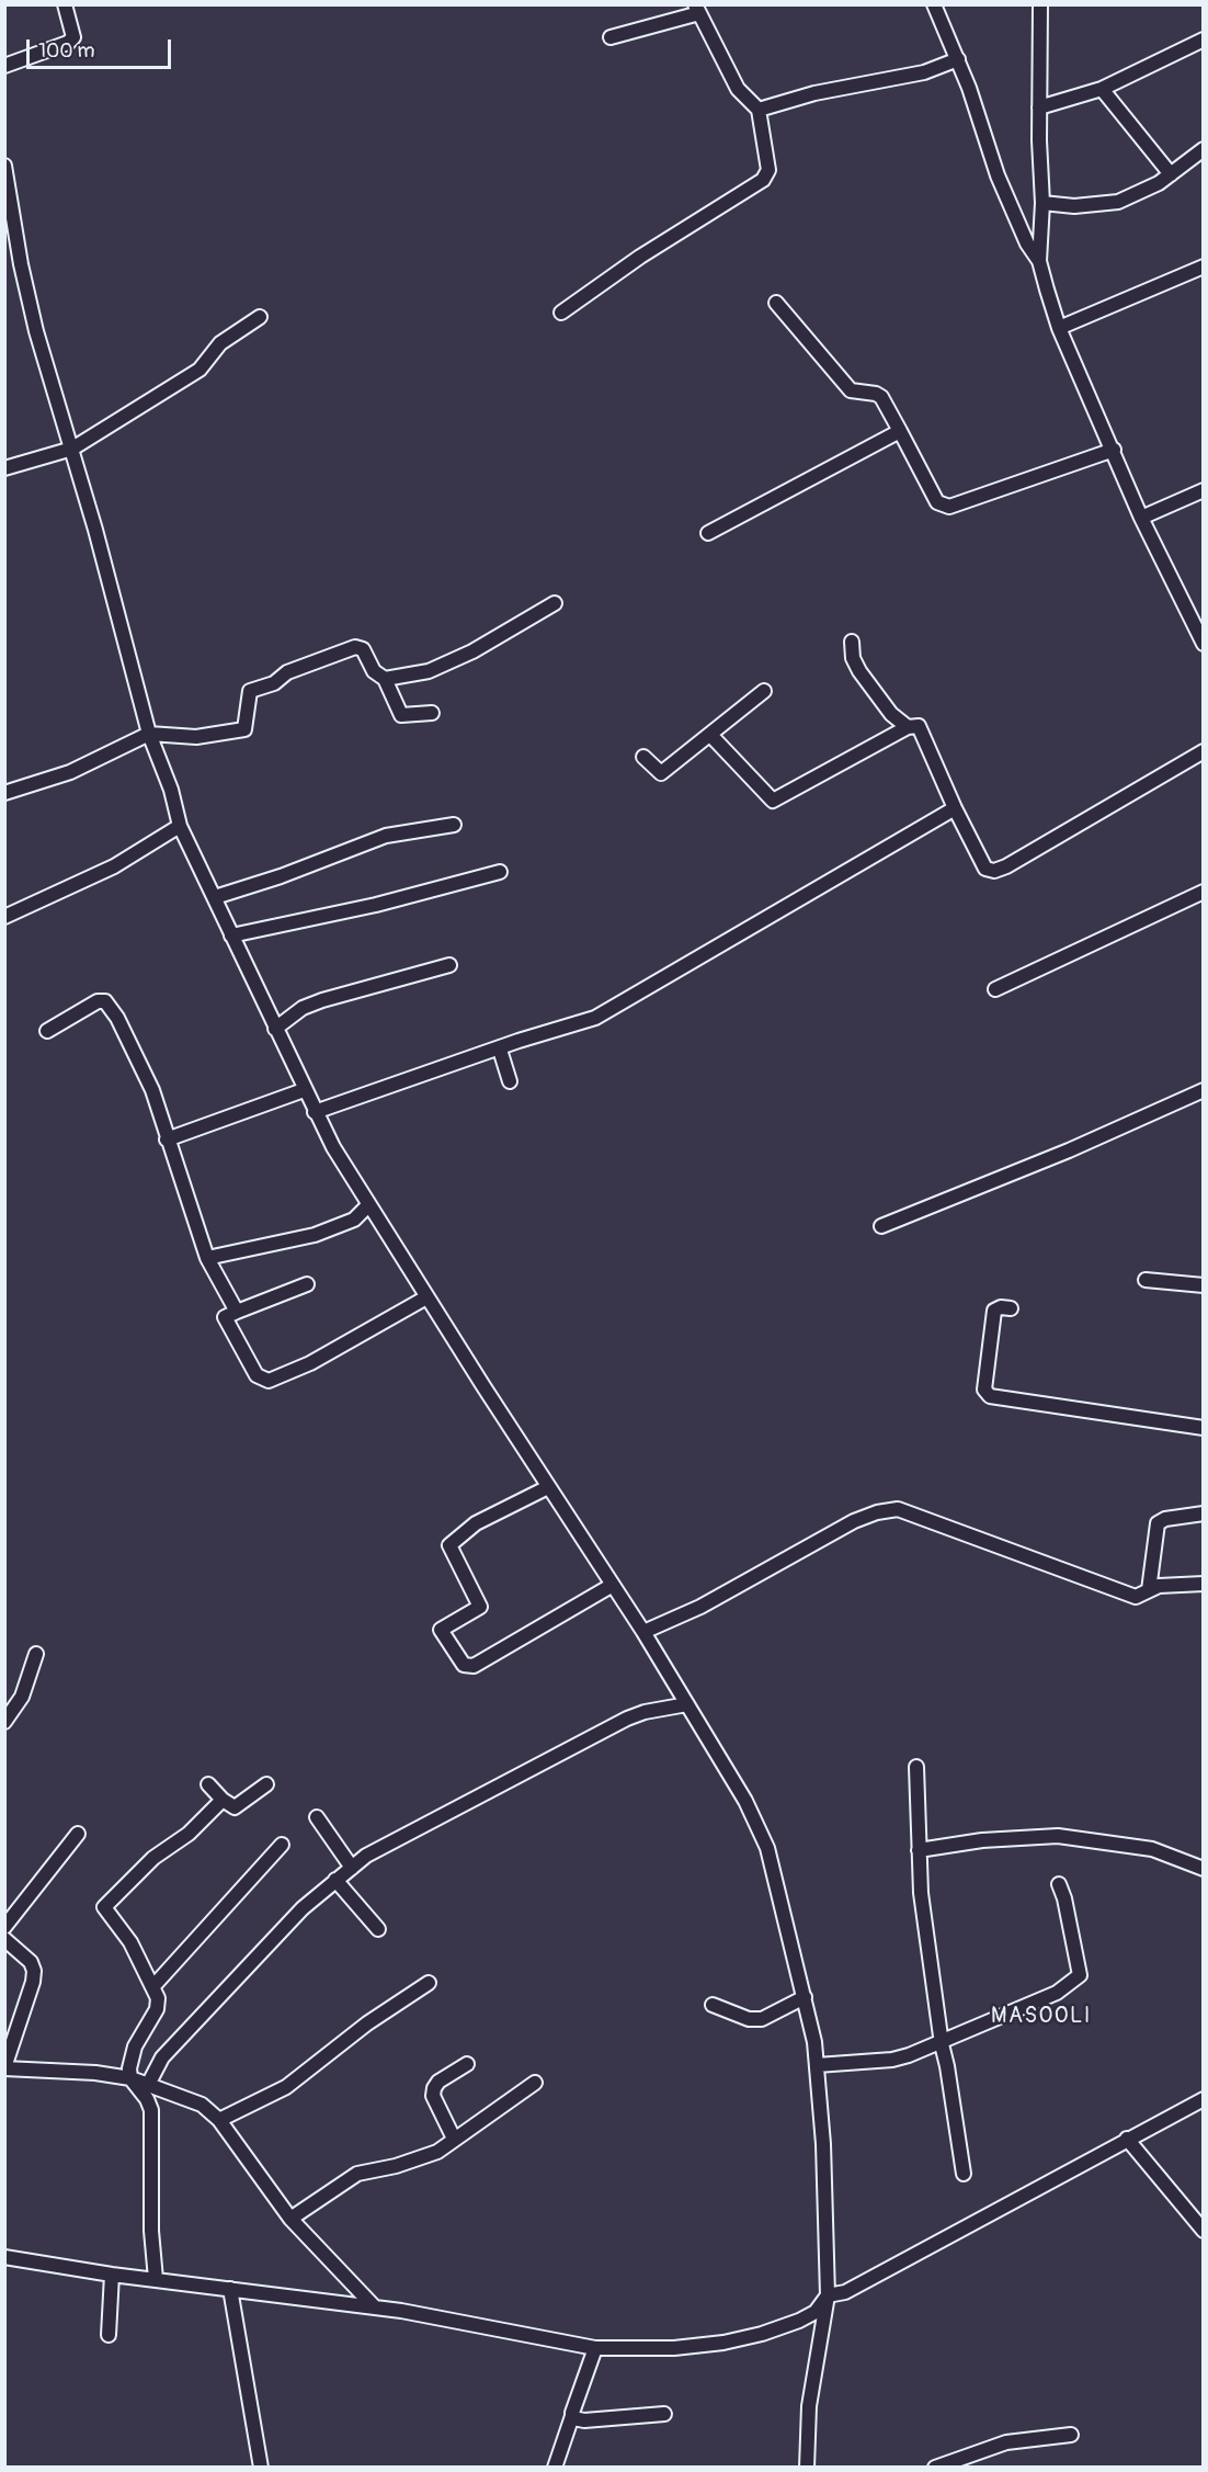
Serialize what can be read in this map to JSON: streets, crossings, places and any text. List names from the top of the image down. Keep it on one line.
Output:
{"districts":["MASOOLI"],"scale_bar":"100 m"}
